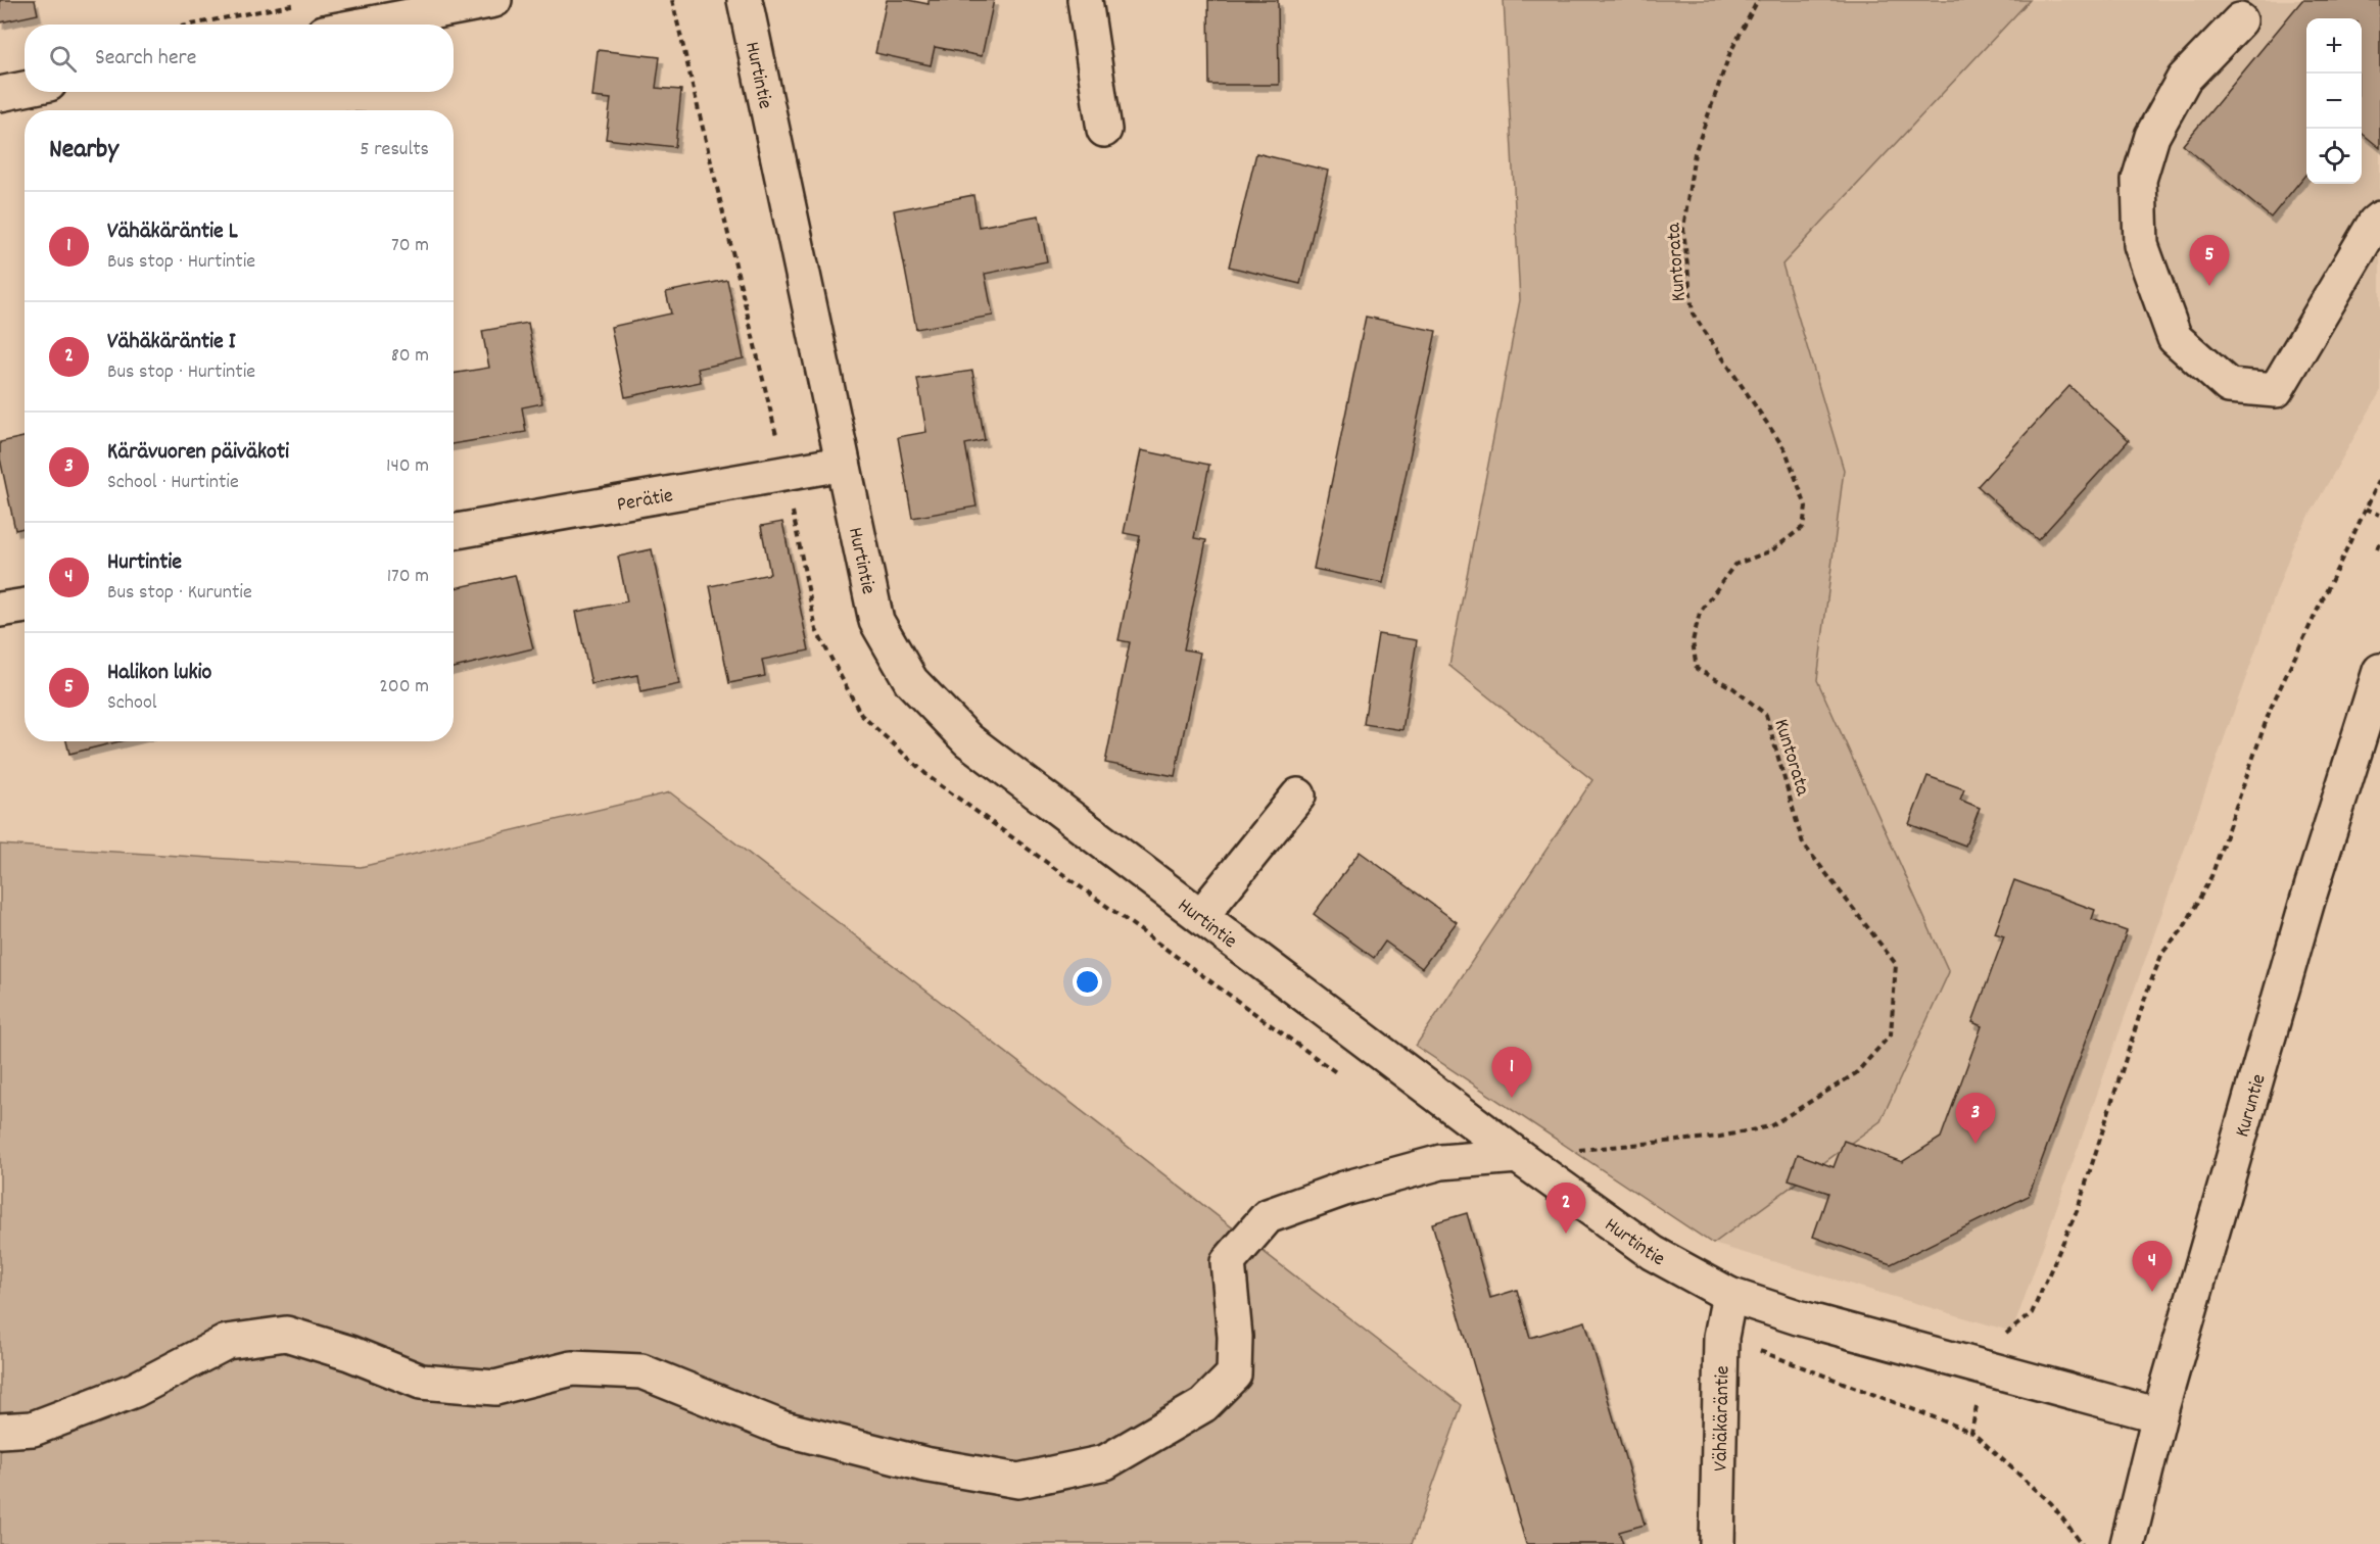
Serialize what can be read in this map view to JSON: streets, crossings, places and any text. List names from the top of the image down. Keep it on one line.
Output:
{"streets":{"street":["Hurtintie","Perätie","Kuruntie","Vähäkäräntie"],"path":["Kuntorata"]},"crossings":[["Hurtintie","Perätie"],["Hurtintie","Kuruntie"],["Hurtintie","Vähäkäräntie"]],"page":{"map_buttons":["+","−"],"search":"Search here","heading":["Nearby","5 results"],"list":[{"mark":"1","name":"Vähäkäräntie L","note":"Bus stop · Hurtintie","value":"70 m"},{"mark":"2","name":"Vähäkäräntie I","note":"Bus stop · Hurtintie","value":"80 m"},{"mark":"3","name":"Kärävuoren päiväkoti","note":"School · Hurtintie","value":"140 m"},{"mark":"4","name":"Hurtintie","note":"Bus stop · Kuruntie","value":"170 m"},{"mark":"5","name":"Halikon lukio","note":"School","value":"200 m"}],"pins":["5","1","3","2","4"]}}
